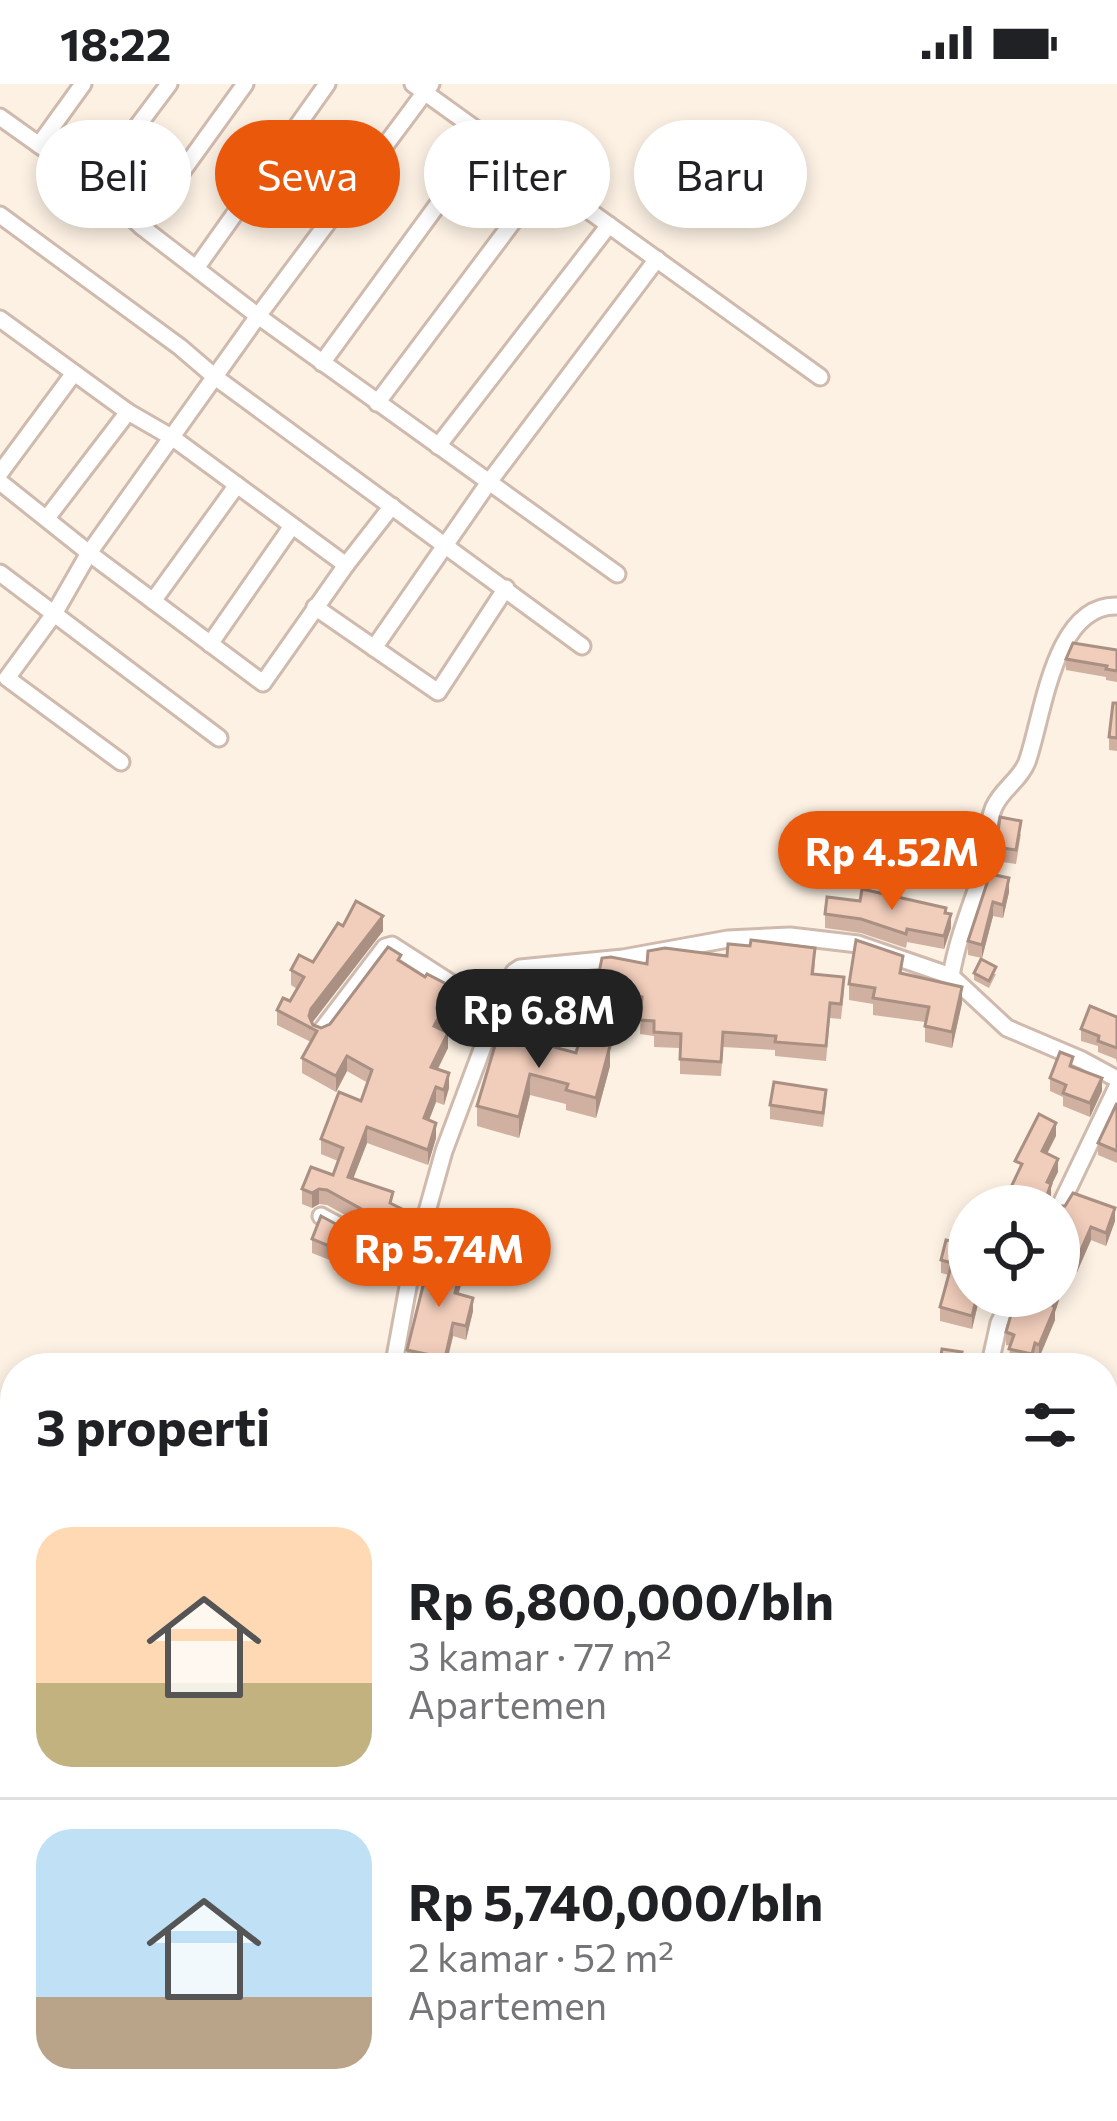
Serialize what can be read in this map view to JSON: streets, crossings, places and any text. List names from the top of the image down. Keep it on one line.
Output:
{"page":{"status":"18:22","chip":["Beli","Sewa","Filter","Baru"],"price":["Rp 4.52M","Rp 6.8M","Rp 5.74M"],"heading":"3 properti","list":[{"name":"Rp 6,800,000/bln","note":"3 kamar · 77 m² · Apartemen"},{"name":"Rp 5,740,000/bln","note":"2 kamar · 52 m² · Apartemen"}]}}
